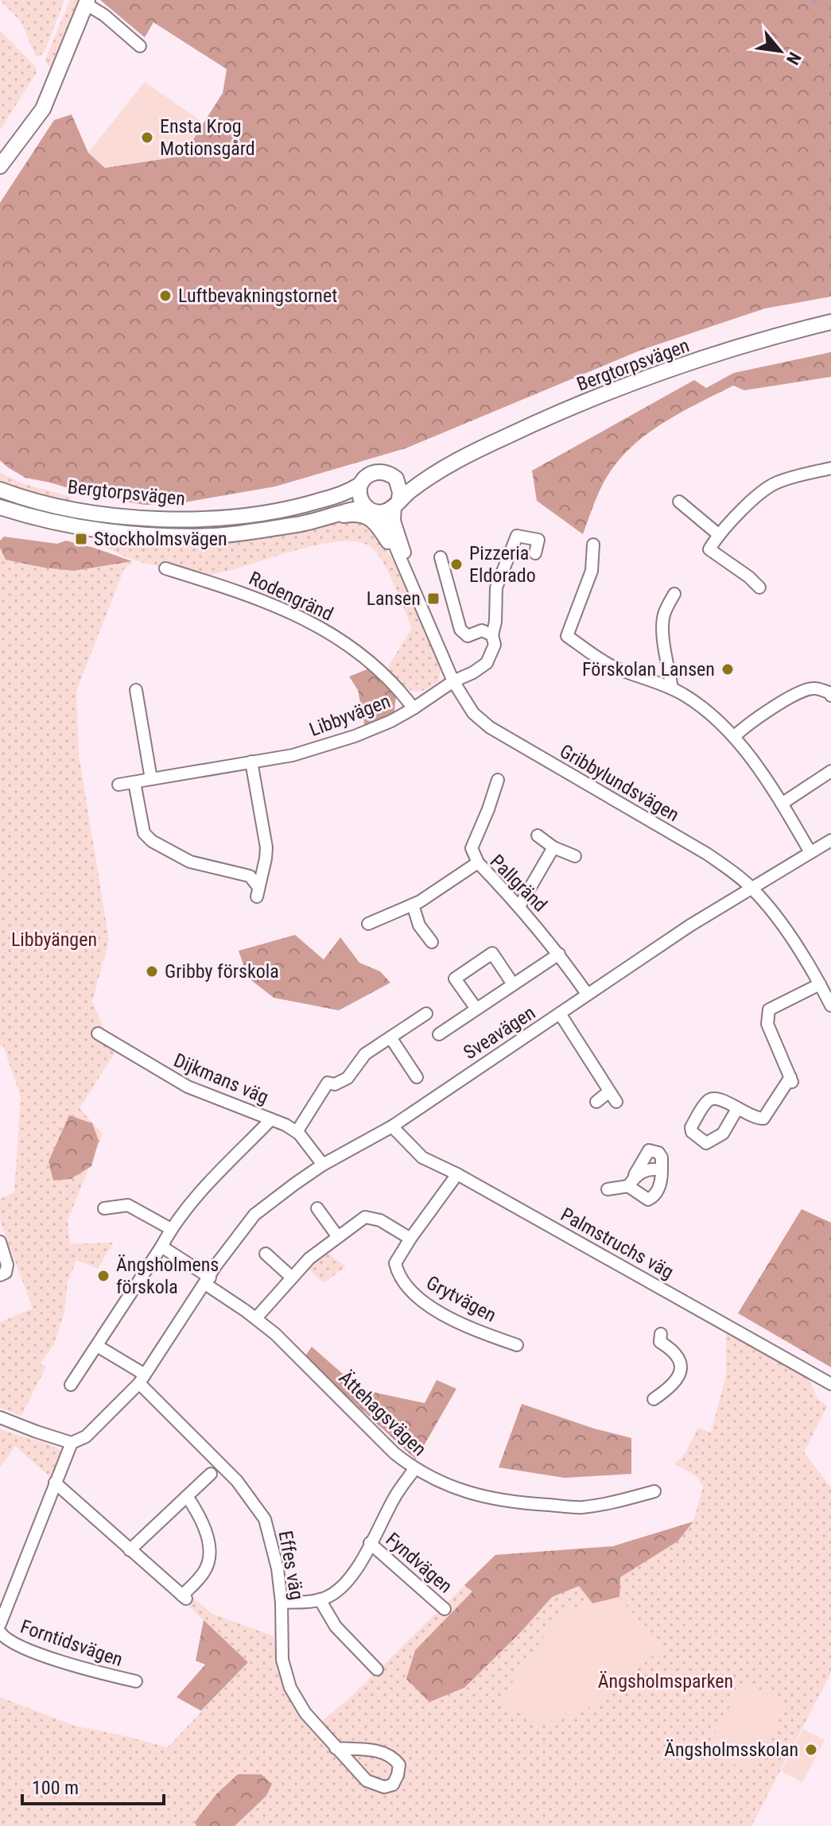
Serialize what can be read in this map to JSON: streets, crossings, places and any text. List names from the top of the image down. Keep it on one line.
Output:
{"streets":{"main road":["Bergtorpsvägen"],"street":["Rodengränd","Libbyvägen","Gribbylundsvägen","Pallgränd","Sveavägen","Dijkmans väg","Palmstruchs väg","Grytvägen","Ättehagsvägen","Fyndvägen","Effes väg","Forntidsvägen"]},"crossings":[["Bergtorpsvägen","Gribbylundsvägen"],["Rodengränd","Libbyvägen"],["Libbyvägen","Gribbylundsvägen"],["Gribbylundsvägen","Sveavägen"],["Pallgränd","Sveavägen"],["Sveavägen","Dijkmans väg"],["Sveavägen","Palmstruchs väg"],["Sveavägen","Ättehagsvägen"],["Sveavägen","Effes väg"],["Sveavägen","Forntidsvägen"],["Palmstruchs väg","Grytvägen"],["Ättehagsvägen","Fyndvägen"],["Fyndvägen","Effes väg"]],"parks":["Libbyängen","Ängsholmsparken"],"places":{"other":["Ensta Krog Motionsgård","Luftbevakningstornet","Pizzeria Eldorado","Förskolan Lansen","Gribby förskola","Ängsholmens förskola","Ängsholmsskolan"],"transit":["Stockholmsvägen","Lansen"]},"scale_bar":"100 m","north":"bottom right"}
